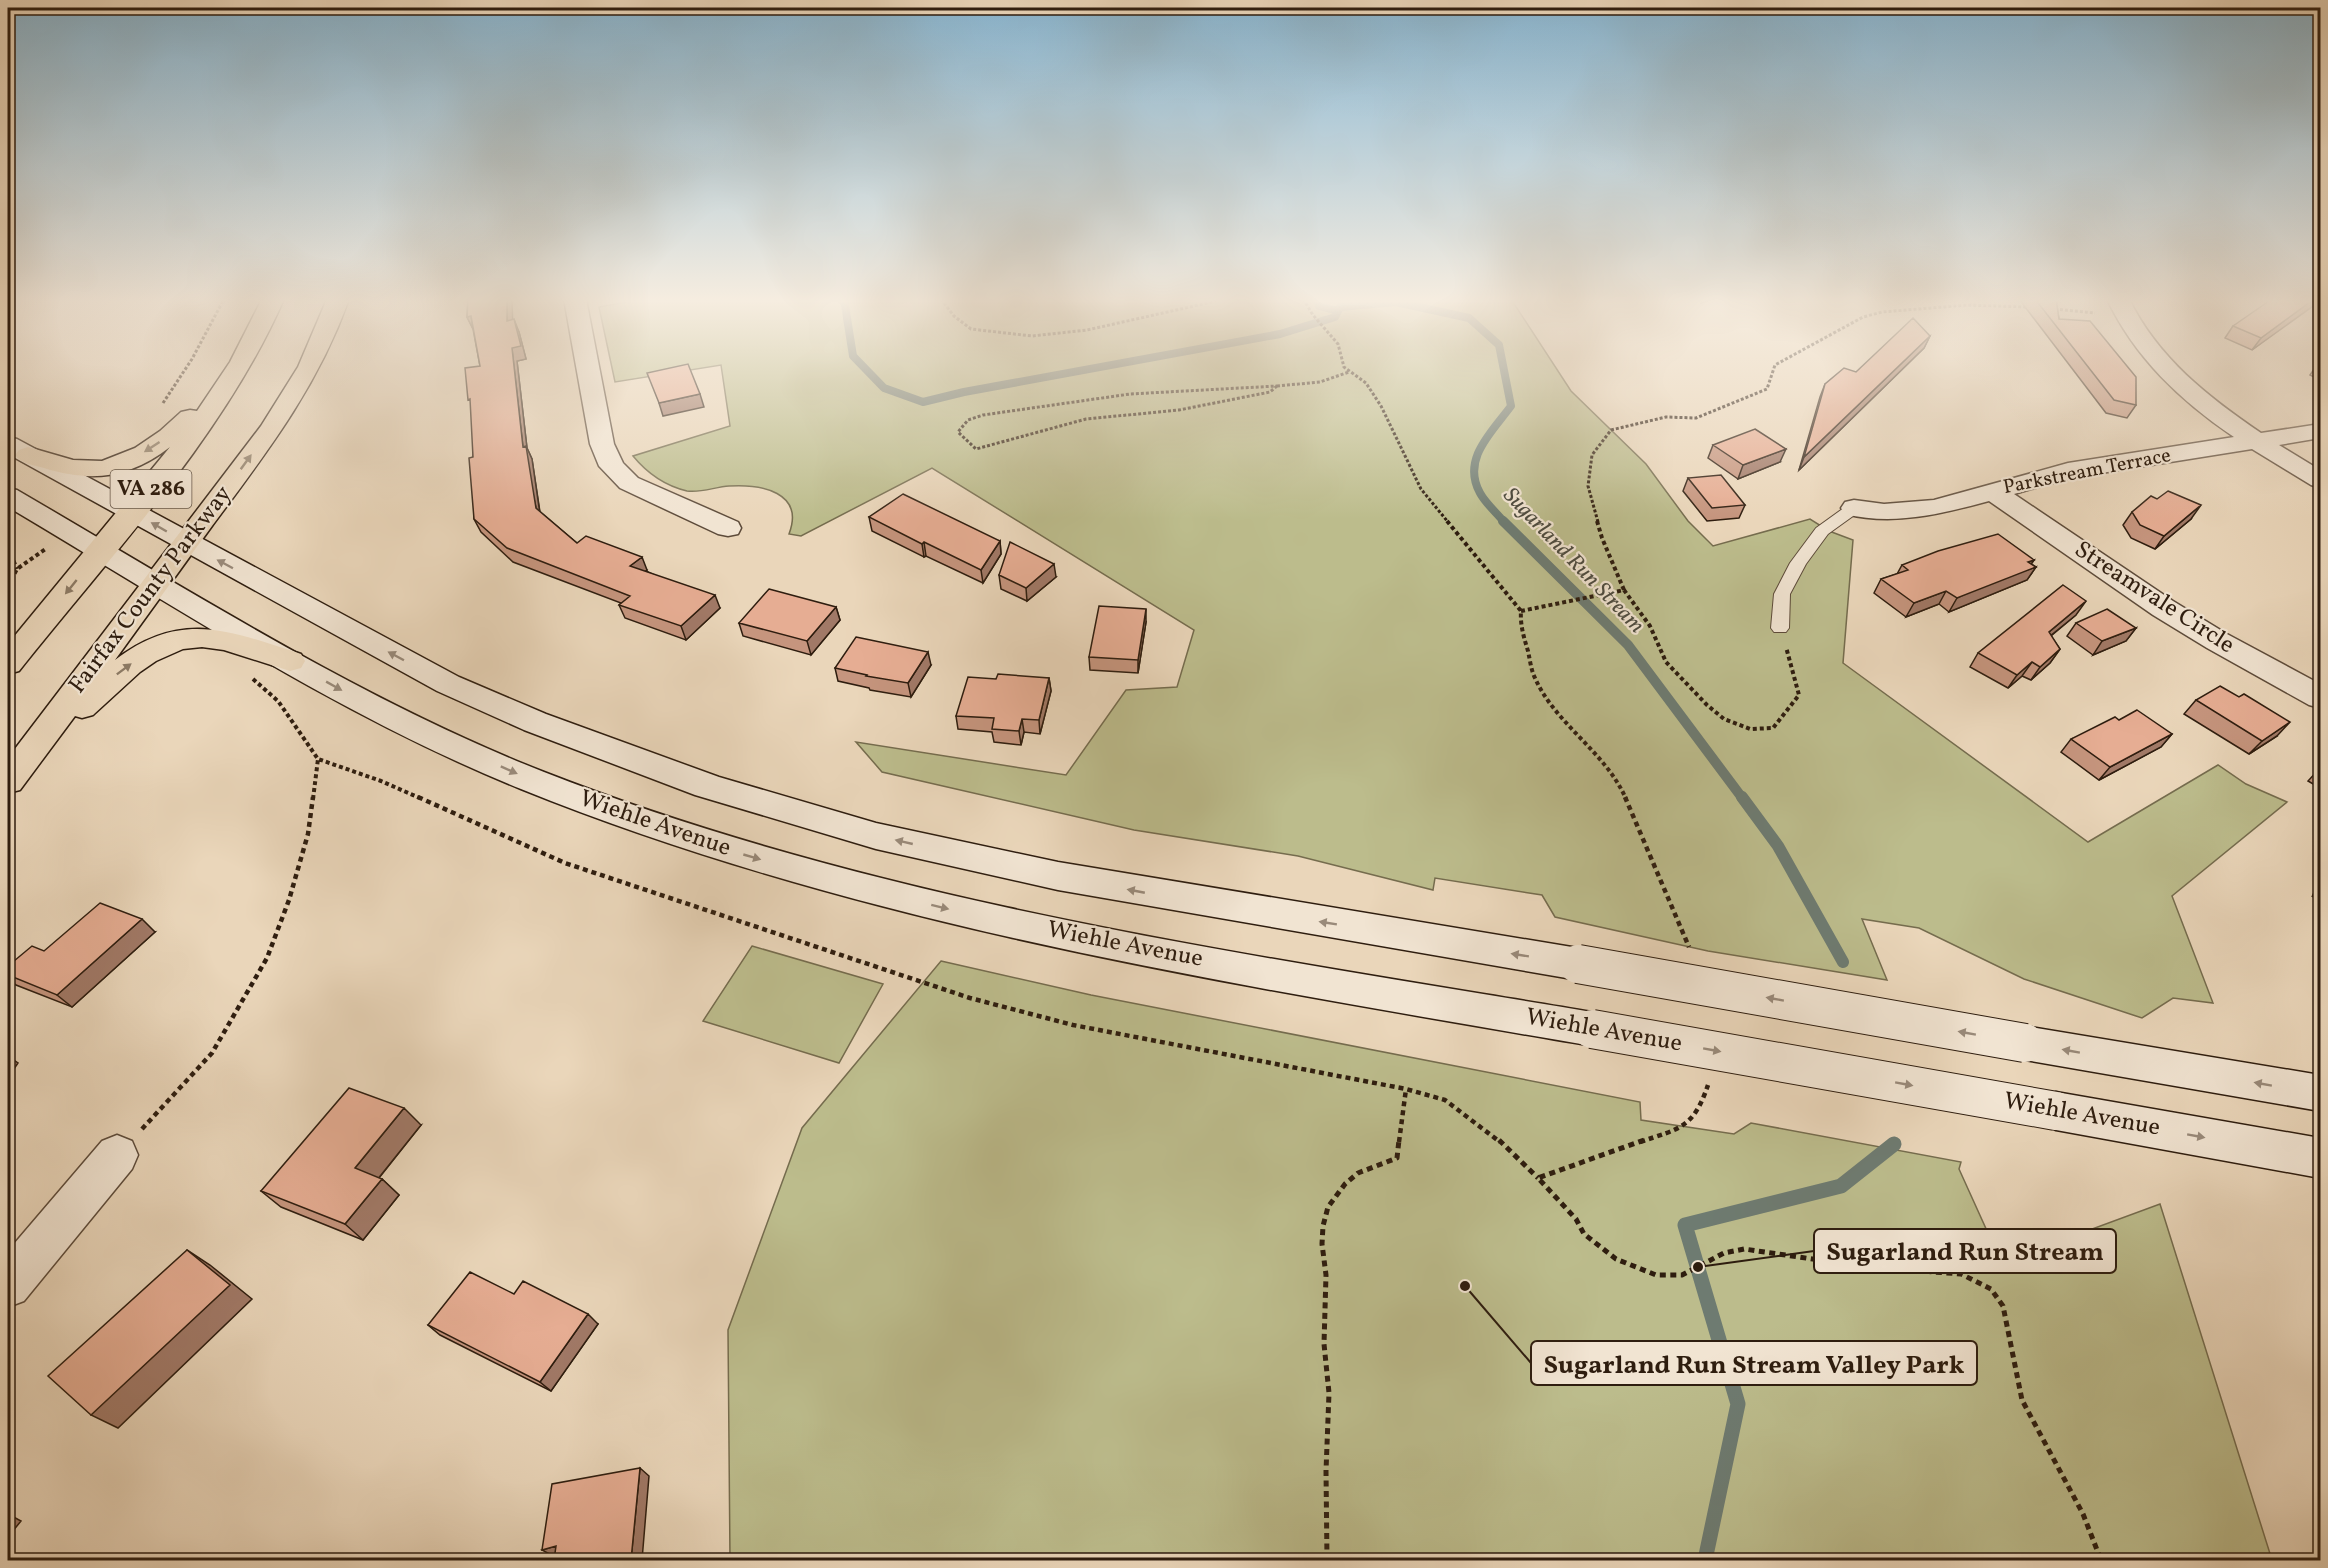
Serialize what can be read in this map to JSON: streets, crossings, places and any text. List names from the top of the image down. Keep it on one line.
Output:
{"streets":{"highway":["VA 286","Fairfax County Parkway"],"main road":["Parkstream Terrace","Streamvale Circle","Wiehle Avenue"]},"crossings":[["Parkstream Terrace","Streamvale Circle"],["VA 286","Wiehle Avenue"],["Fairfax County Parkway","Wiehle Avenue"]],"water":["Sugarland Run Stream"],"places":["Sugarland Run Stream","Sugarland Run Stream Valley Park"]}
